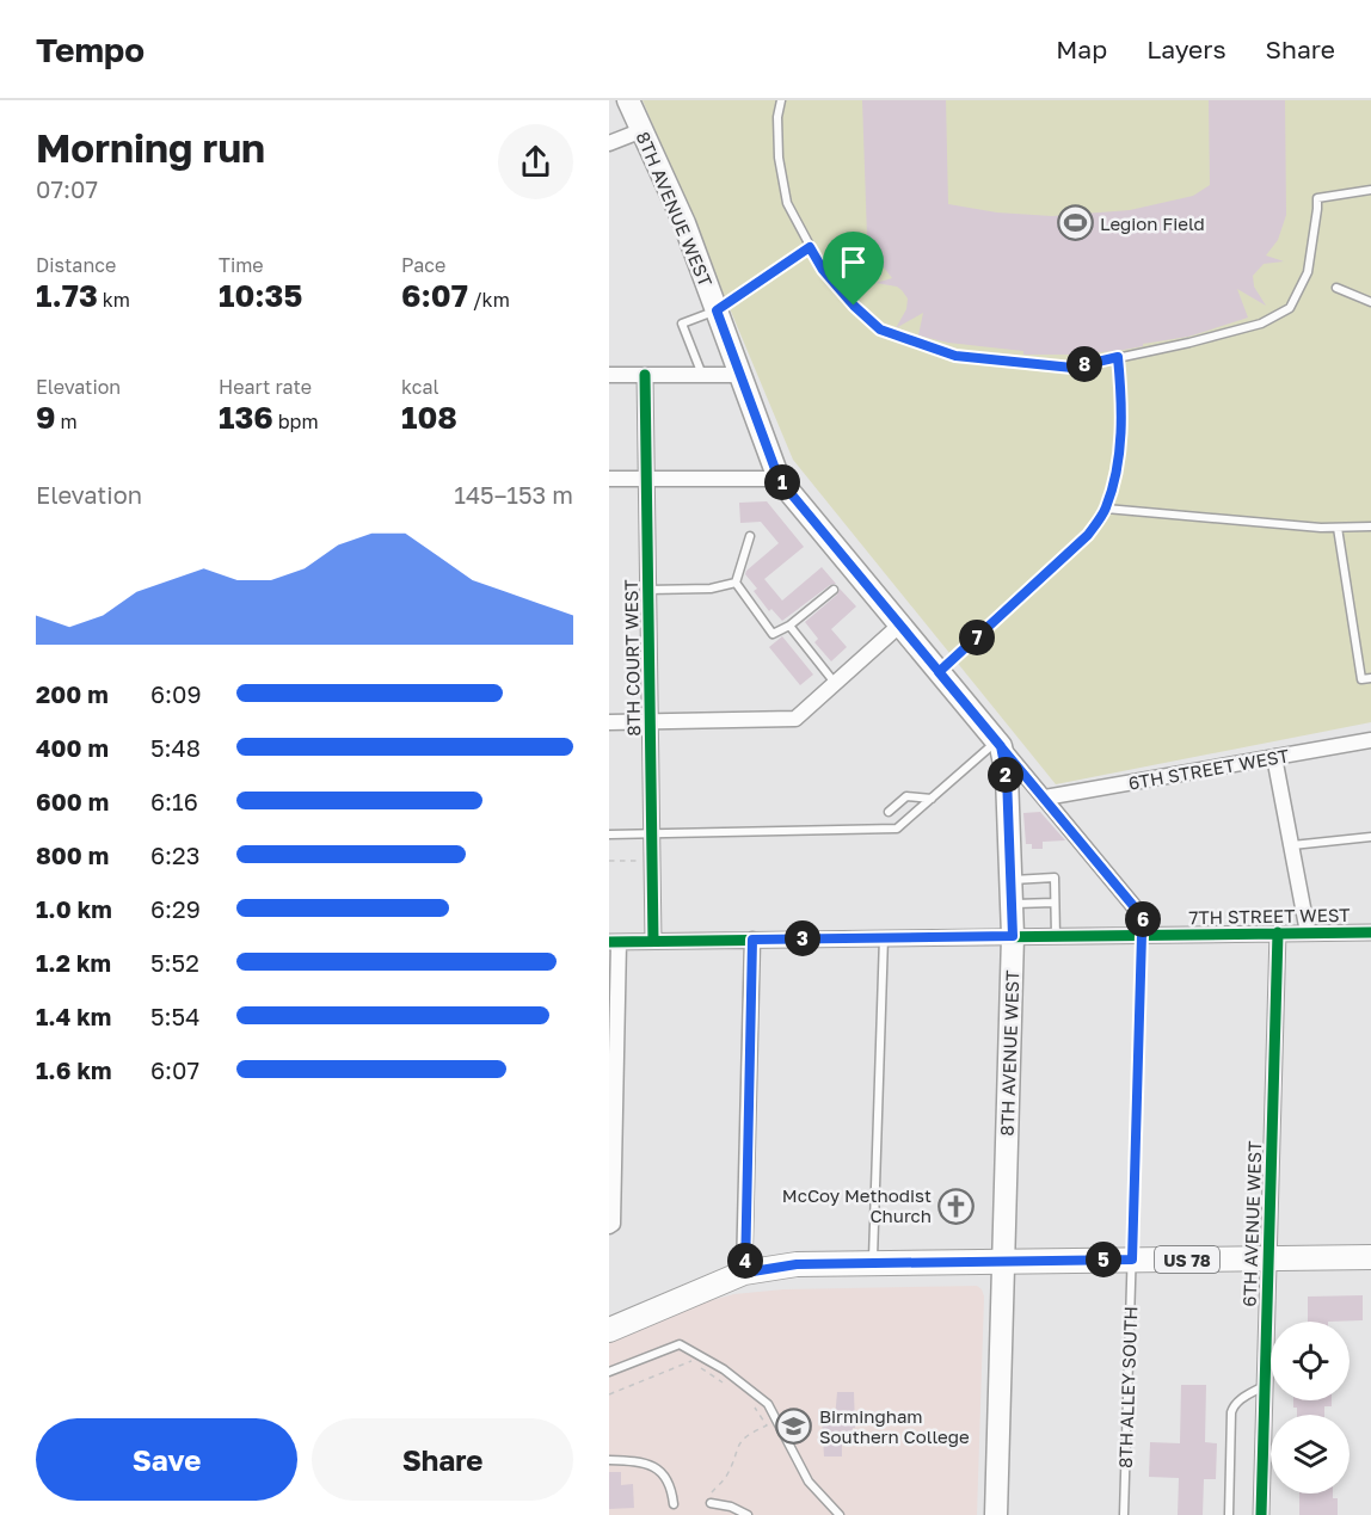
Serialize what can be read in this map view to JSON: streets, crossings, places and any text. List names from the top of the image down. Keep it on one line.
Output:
{"streets":{"main road":["8TH AVENUE WEST","US 78"],"street":["8TH COURT WEST","6TH STREET WEST","7TH STREET WEST","6TH AVENUE WEST"],"lane":["8TH ALLEY SOUTH"]},"crossings":[["8TH AVENUE WEST","7TH STREET WEST"],["8TH AVENUE WEST","US 78"],["8TH COURT WEST","7TH STREET WEST"],["7TH STREET WEST","6TH AVENUE WEST"],["7TH STREET WEST","8TH ALLEY SOUTH"],["6TH AVENUE WEST","US 78"],["US 78","8TH ALLEY SOUTH"]],"places":{"sports":["Legion Field"],"church":["McCoy Methodist Church"],"school or university":["Birmingham Southern College"]},"page":{"header":"Tempo","nav":["Map","Layers","Share"],"heading":["Morning run","07:07"],"stats":[["Distance","1.73 km"],["Time","10:35"],["Pace","6:07 /km"],["Elevation","9 m"],["Heart rate","136 bpm"],["kcal","108"]],"pins":["8","1","7","2","6","3","5","4"],"chart":["Elevation","145–153 m"],"list":[{"name":"200 m","note":"6:09"},{"name":"400 m","note":"5:48"},{"name":"600 m","note":"6:16"},{"name":"800 m","note":"6:23"},{"name":"1.0 km","note":"6:29"},{"name":"1.2 km","note":"5:52"},{"name":"1.4 km","note":"5:54"},{"name":"1.6 km","note":"6:07"}],"buttons":["Save","Share"]}}
